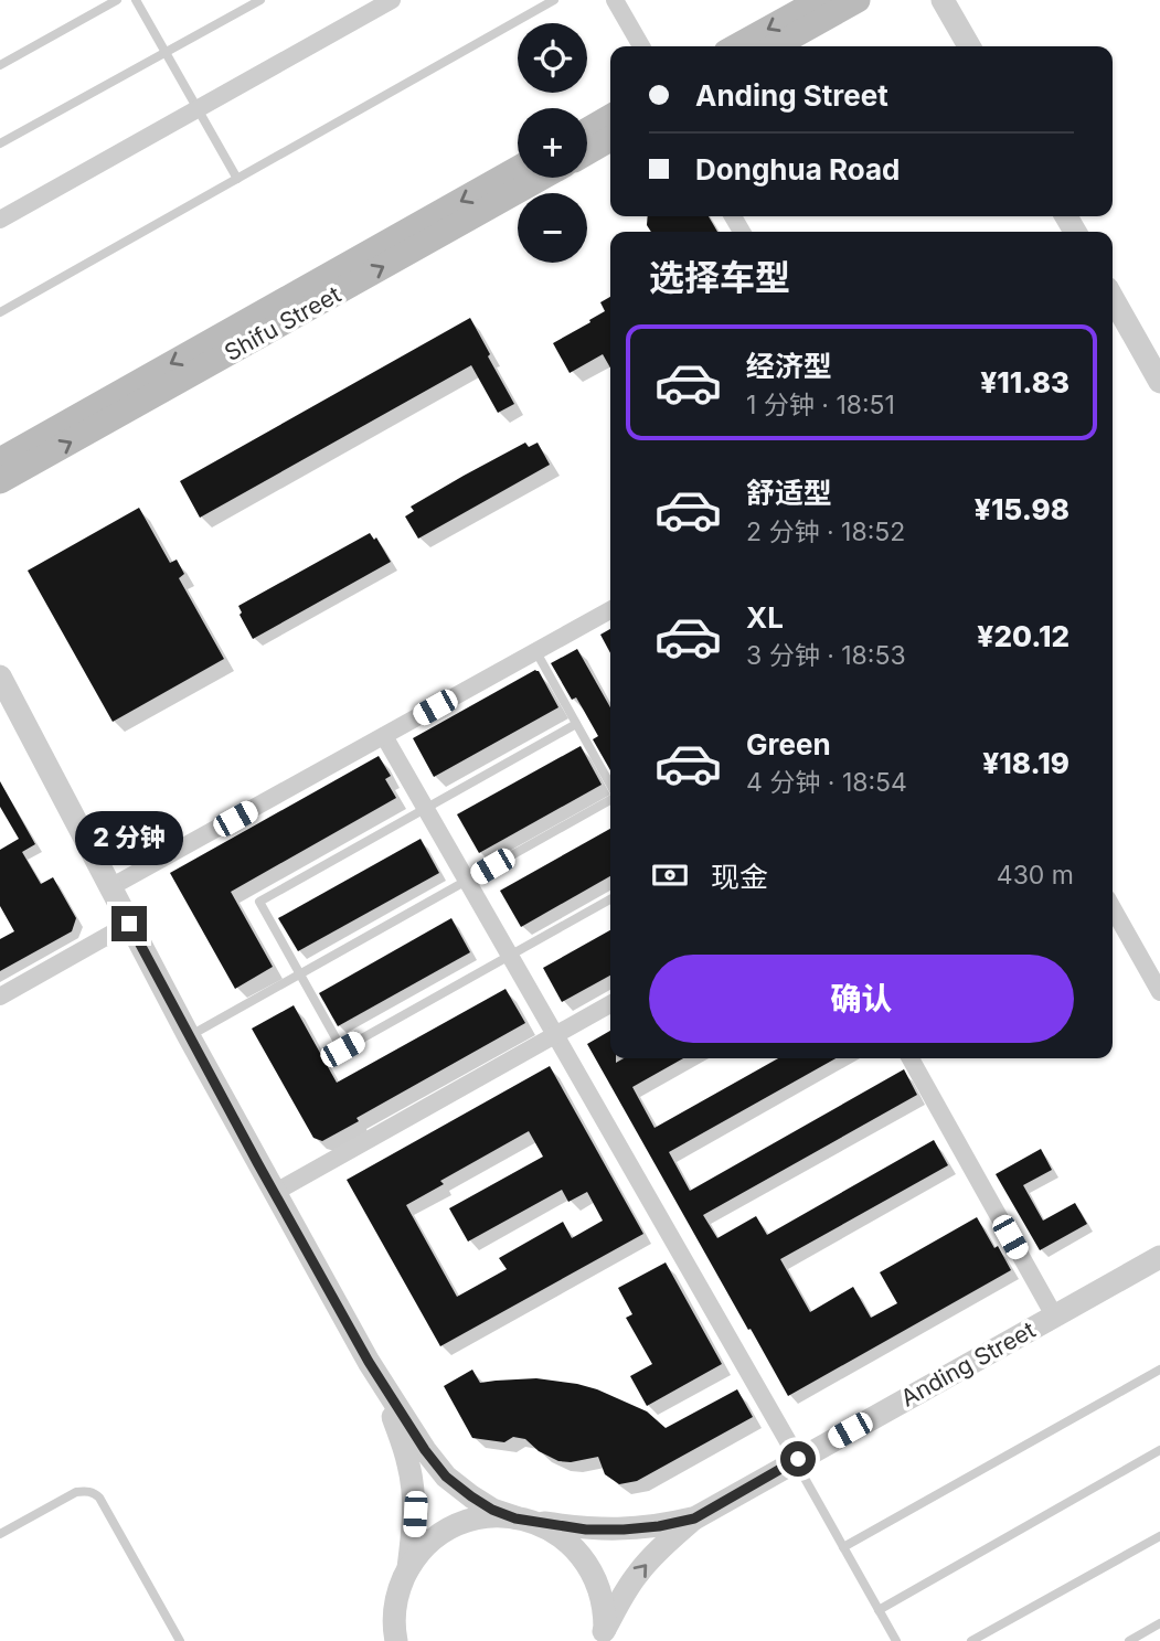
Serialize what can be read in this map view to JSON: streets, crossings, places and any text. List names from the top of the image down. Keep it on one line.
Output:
{"streets":{"main road":["Shifu Street"],"street":["Anding Street"]},"page":{"map_buttons":["+","−"],"banner":["Anding Street","Donghua Road"],"heading":"选择车型","list":[{"name":"经济型","note":"1 分钟 · 18:51","value":"¥11.83"},{"name":"舒适型","note":"2 分钟 · 18:52","value":"¥15.98"},{"name":"XL","note":"3 分钟 · 18:53","value":"¥20.12"},{"name":"Green","note":"4 分钟 · 18:54","value":"¥18.19"}],"bubble":"2 分钟","pay":["现金","430 m"],"buttons":"确认"}}
